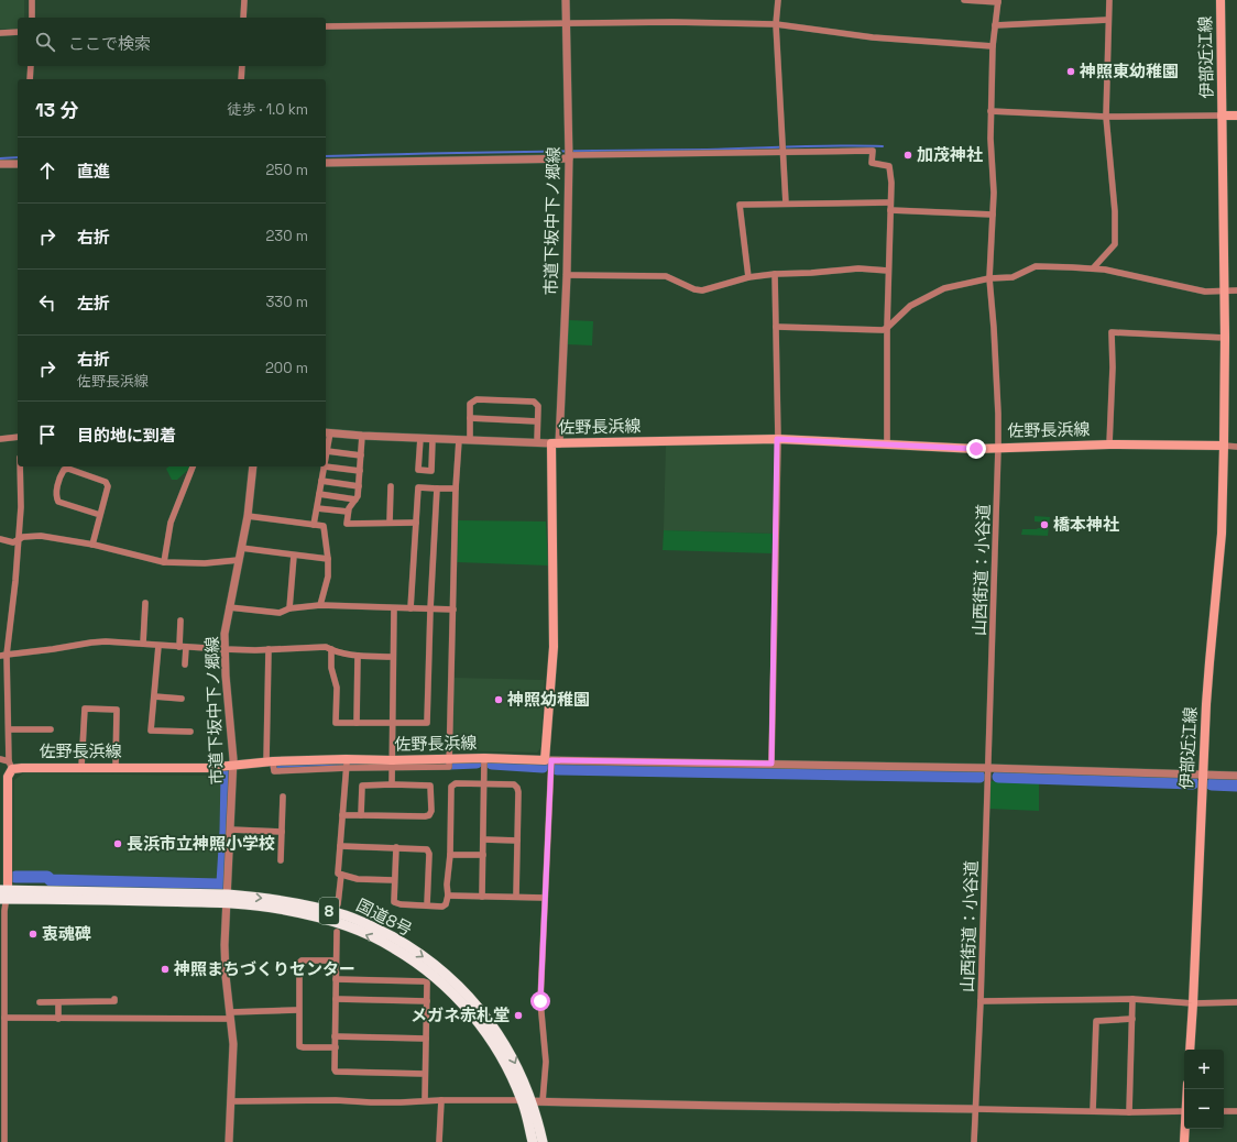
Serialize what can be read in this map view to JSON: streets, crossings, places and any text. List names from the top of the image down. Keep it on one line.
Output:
{"streets":{"highway":["8","国道8号"],"main road":["伊部近江線","佐野長浜線"],"street":["市道下坂中下ノ郷線","山西街道：小谷道"]},"crossings":[["伊部近江線","佐野長浜線"],["市道下坂中下ノ郷線","佐野長浜線"],["市道下坂中下ノ郷線","国道8号"],["佐野長浜線","山西街道：小谷道"]],"places":["神照東幼稚園","加茂神社","橋本神社","神照幼稚園","長浜市立神照小学校","衷魂碑","神照まちづくりセンター","メガネ赤札堂"],"page":{"search":"ここで検索","heading":["13 分","徒歩 · 1.0 km"],"list":[["直進","250 m"],["右折","230 m"],["左折","330 m"],["右折","佐野長浜線","200 m"],"目的地に到着"],"map_buttons":["+","−"]}}
